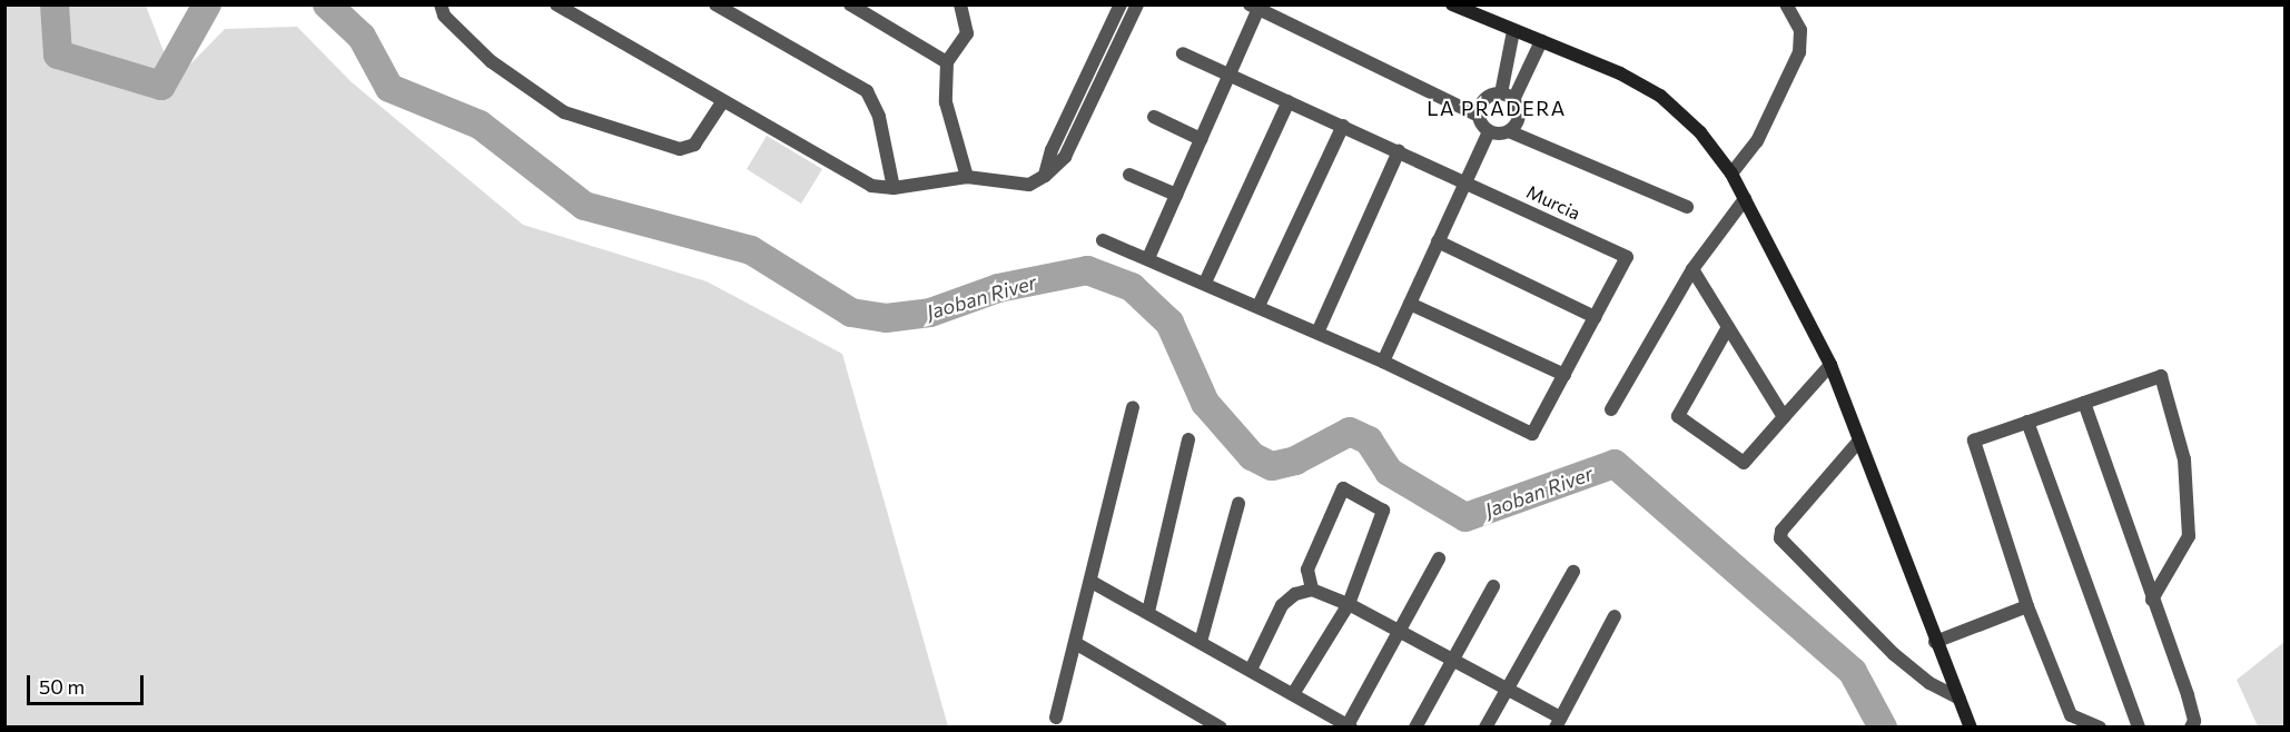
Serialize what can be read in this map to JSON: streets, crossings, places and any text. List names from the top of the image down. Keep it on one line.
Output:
{"streets":{"street":["Murcia"]},"districts":["LA PRADERA"],"water":["Jaoban River"],"scale_bar":"50 m"}
